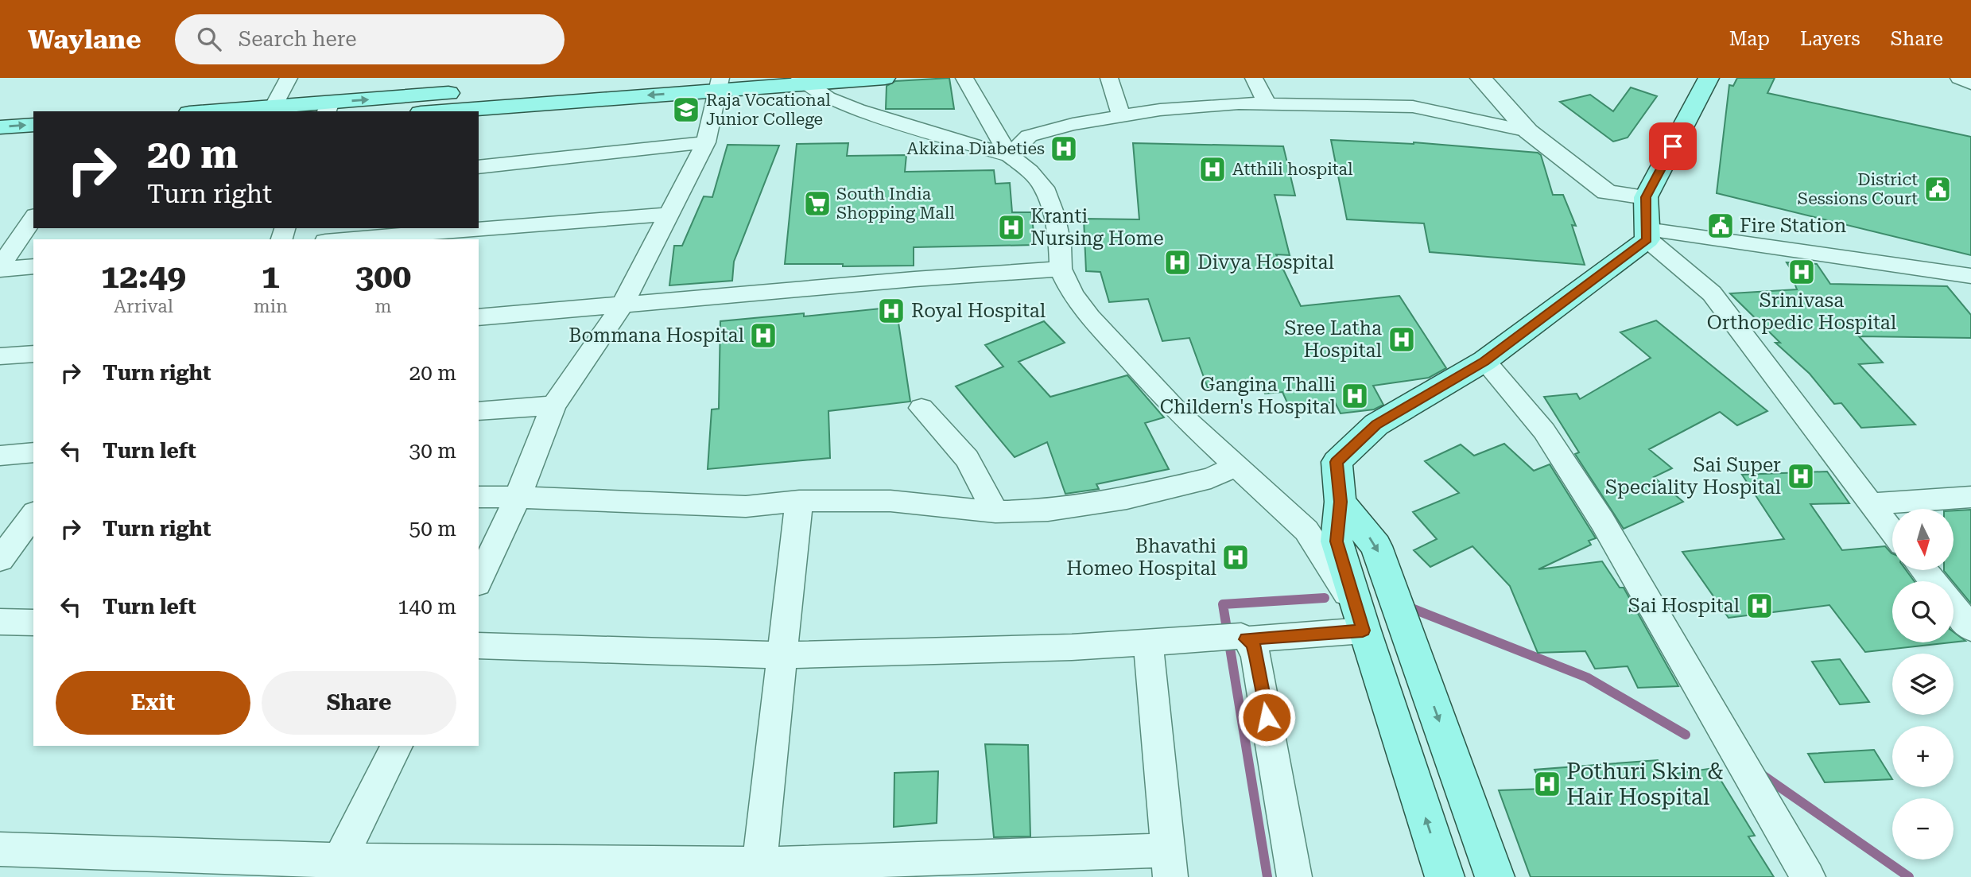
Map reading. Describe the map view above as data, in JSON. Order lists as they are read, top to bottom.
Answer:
{
  "places": {
    "school or university": ["Raja Vocational Junior College"],
    "hospital": [
      "Akkina Diabeties",
      "Atthili hospital",
      "Kranti Nursing Home",
      "Divya Hospital",
      "Srinivasa Orthopedic Hospital",
      "Royal Hospital",
      "Bommana Hospital",
      "Sree Latha Hospital",
      "Gangina Thalli Childern's Hospital",
      "Sai Super Speciality Hospital",
      "Bhavathi Homeo Hospital",
      "Sai Hospital",
      "Pothuri Skin & Hair Hospital"
    ],
    "public building": ["District Sessions Court", "Fire Station"],
    "supermarket": ["South India Shopping Mall"]
  },
  "north": "bottom",
  "page": {
    "header": "Waylane",
    "search": "Search here",
    "nav": ["Map", "Layers", "Share"],
    "turn": ["20 m", "Turn right"],
    "eta": [
      "12:49",
      "Arrival",
      "1",
      "min",
      "300",
      "m"
    ],
    "list": [
      {
        "name": "Turn right",
        "value": "20 m"
      },
      {
        "name": "Turn left",
        "value": "30 m"
      },
      {
        "name": "Turn right",
        "value": "50 m"
      },
      {
        "name": "Turn left",
        "value": "140 m"
      }
    ],
    "map_buttons": ["+", "−"],
    "buttons": ["Exit", "Share"]
  }
}
